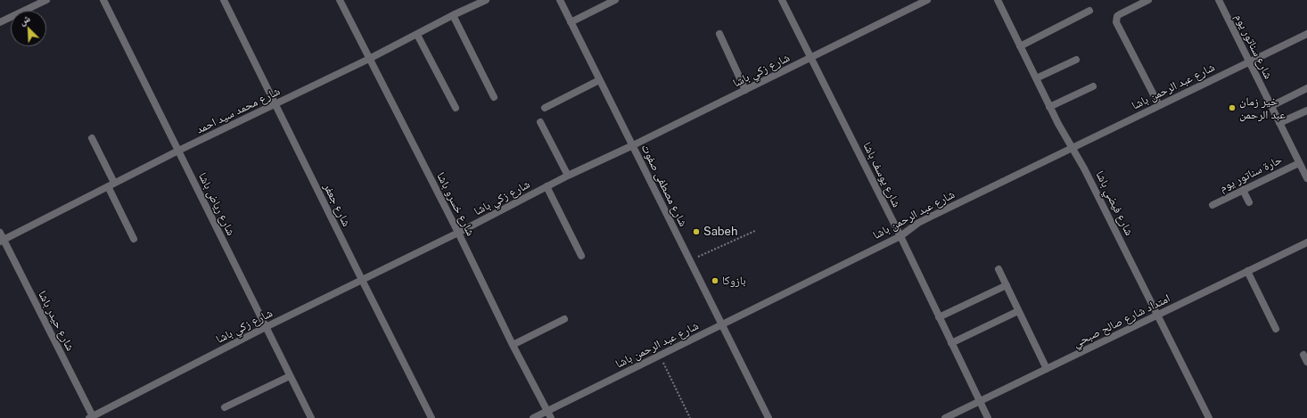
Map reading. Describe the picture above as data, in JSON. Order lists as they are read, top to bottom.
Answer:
{
  "streets": {
    "street": [
      "شارع سناتور يوم",
      "شارع زكي باشا",
      "شارع عبد الرحمن باشا",
      "شارع محمد سيد احمد",
      "حارة سناتور يوم",
      "شارع يوسف باشا",
      "شارع مصطفى صفوت",
      "شارع فيضي باشا",
      "شارع رياض باشا",
      "شارع خسرو باشا",
      "شارع جعفر",
      "شارع حيدر باشا",
      "امتداد شارع صالح صبحي"
    ]
  },
  "crossings": [
    ["شارع سناتور يوم", "شارع عبد الرحمن باشا"],
    ["شارع سناتور يوم", "حارة سناتور يوم"],
    ["شارع زكي باشا", "شارع يوسف باشا"],
    ["شارع زكي باشا", "شارع مصطفى صفوت"],
    ["شارع زكي باشا", "شارع رياض باشا"],
    ["شارع زكي باشا", "شارع خسرو باشا"],
    ["شارع زكي باشا", "شارع جعفر"],
    ["شارع زكي باشا", "شارع حيدر باشا"],
    ["شارع عبد الرحمن باشا", "شارع يوسف باشا"],
    ["شارع عبد الرحمن باشا", "شارع مصطفى صفوت"],
    ["شارع عبد الرحمن باشا", "شارع فيضي باشا"],
    ["شارع عبد الرحمن باشا", "شارع خسرو باشا"],
    ["شارع محمد سيد احمد", "شارع رياض باشا"],
    ["شارع محمد سيد احمد", "شارع خسرو باشا"],
    ["شارع محمد سيد احمد", "شارع جعفر"],
    ["شارع محمد سيد احمد", "شارع حيدر باشا"],
    ["شارع يوسف باشا", "امتداد شارع صالح صبحي"],
    ["شارع فيضي باشا", "امتداد شارع صالح صبحي"]
  ],
  "places": ["خير زمان عبد الرحمن", "Sabeh", "بازوكا"],
  "north": "top left"
}
